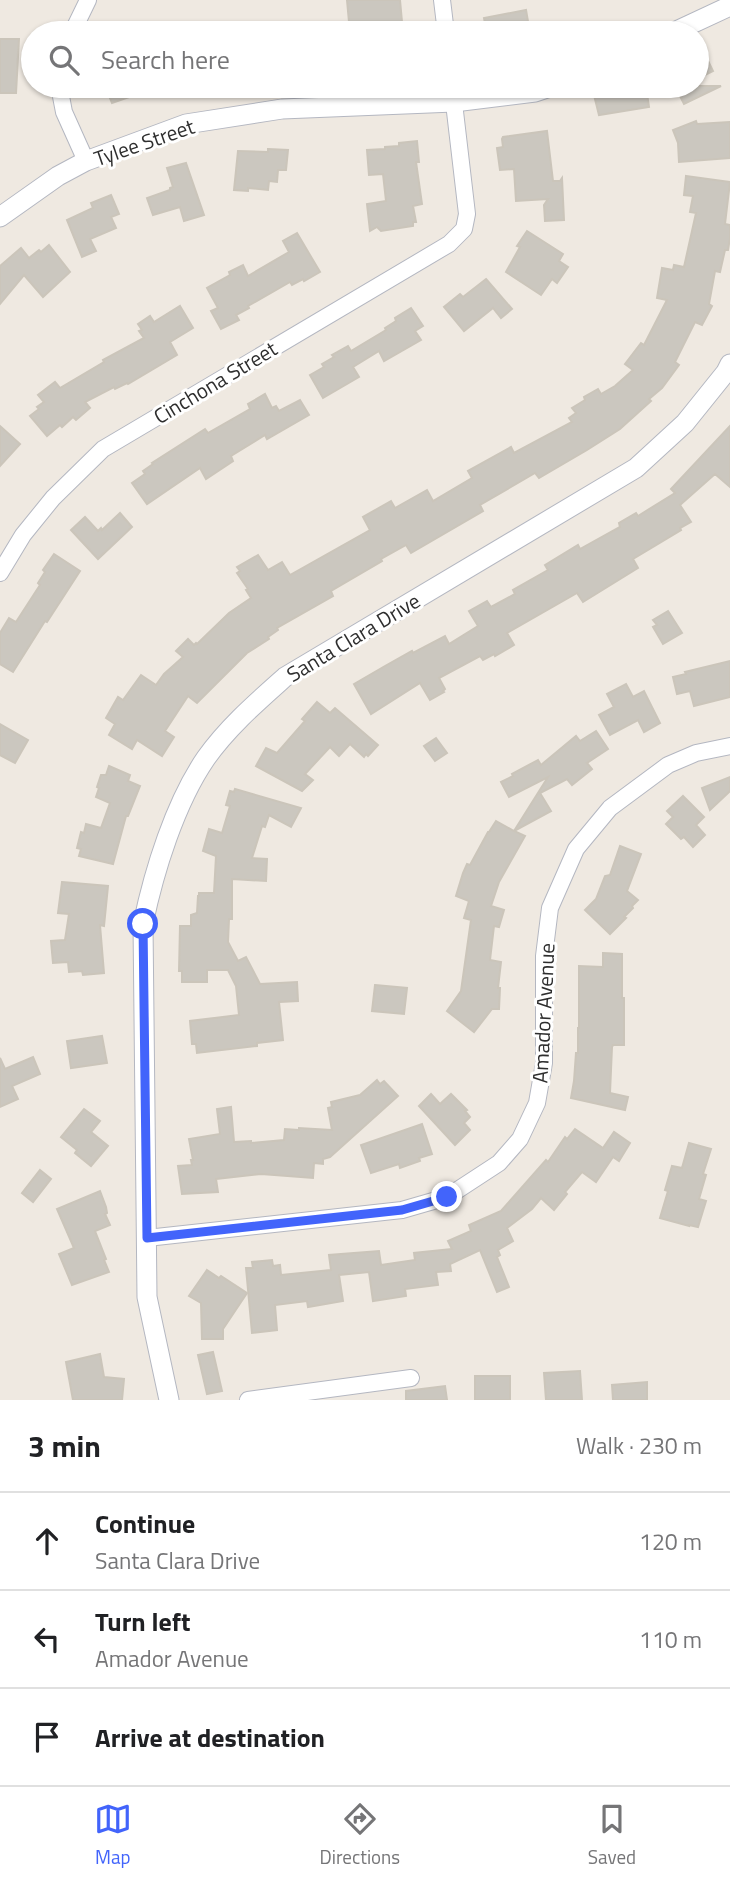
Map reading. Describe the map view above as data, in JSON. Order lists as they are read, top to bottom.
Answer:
{
  "streets": {
    "street": [
      "Tylee Street",
      "Cinchona Street",
      "Santa Clara Drive",
      "Amador Avenue"
    ]
  },
  "crossings": [
    ["Santa Clara Drive", "Amador Avenue"]
  ],
  "page": {
    "search": "Search here",
    "heading": ["3 min", "Walk · 230 m"],
    "list": [
      ["Continue", "Santa Clara Drive", "120 m"],
      ["Turn left", "Amador Avenue", "110 m"],
      "Arrive at destination"
    ],
    "nav": ["Map", "Directions", "Saved"]
  }
}
